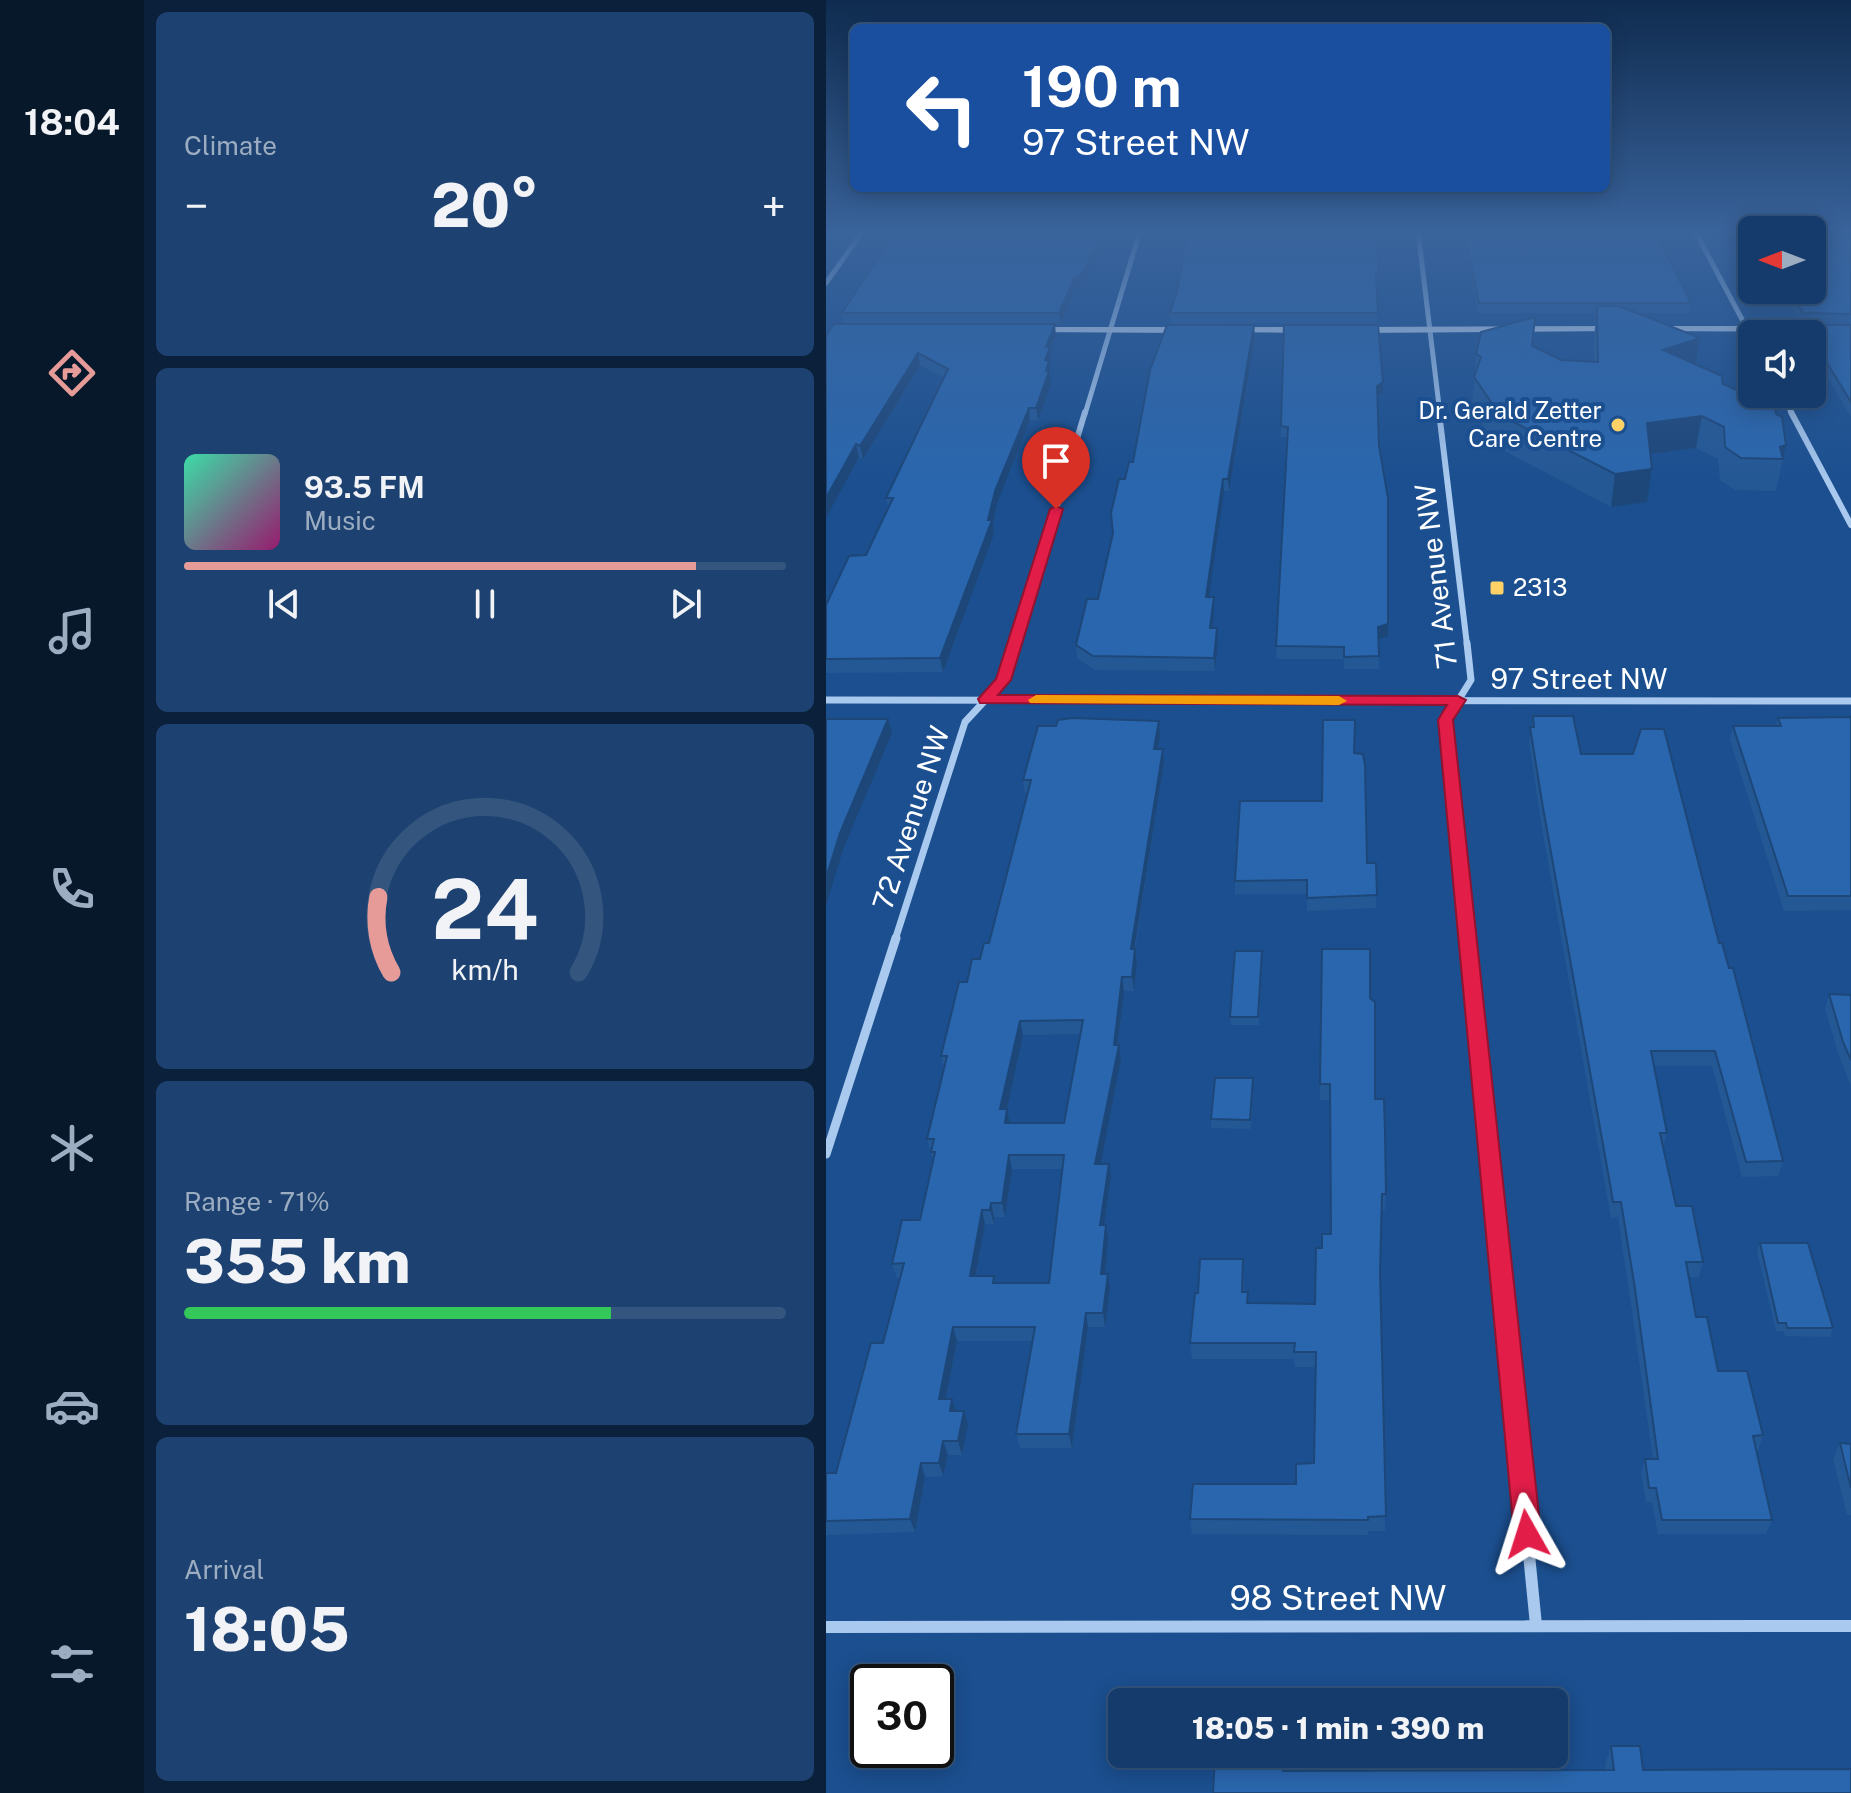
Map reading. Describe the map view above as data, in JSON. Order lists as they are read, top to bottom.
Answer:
{
  "streets": {
    "street": [
      "71 Avenue NW",
      "97 Street NW",
      "72 Avenue NW",
      "98 Street NW"
    ]
  },
  "crossings": [
    ["71 Avenue NW", "97 Street NW"],
    ["71 Avenue NW", "98 Street NW"],
    ["97 Street NW", "72 Avenue NW"]
  ],
  "places": {
    "other": ["Dr. Gerald Zetter Care Centre"],
    "transit": ["2313"]
  },
  "north": "left",
  "page": {
    "tabs": "18:04",
    "tile": [
      "Climate",
      ["Range · 71%", "355 km"],
      ["Arrival", "18:05"]
    ],
    "turn": ["190 m", "97 Street NW"],
    "heat": ["−", "20°", "+"],
    "song": ["93.5 FM", "Music"],
    "limit": "30",
    "trip": "18:05 · 1 min · 390 m",
    "gauge": ["24", "km/h"]
  }
}
